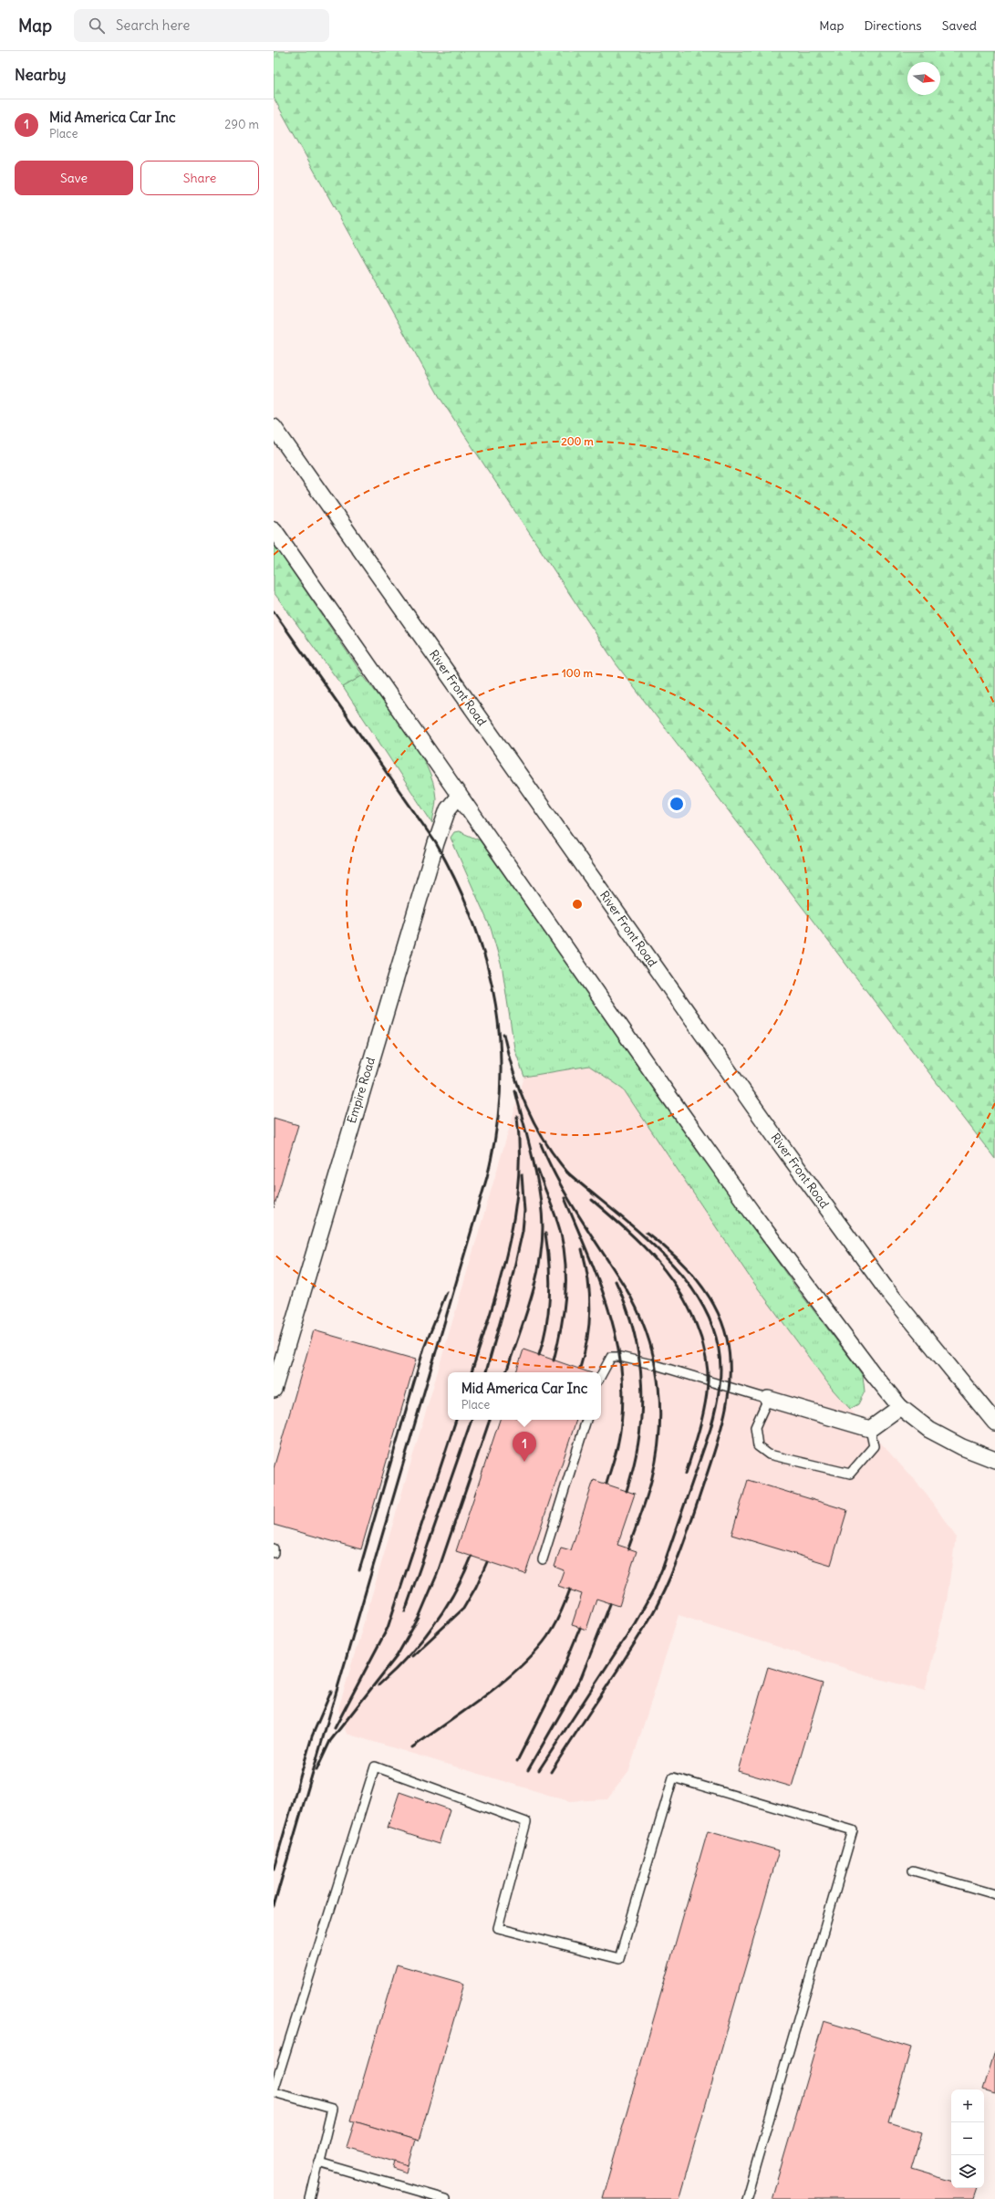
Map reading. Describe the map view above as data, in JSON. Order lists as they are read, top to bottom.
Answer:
{
  "streets": {
    "street": ["River Front Road", "Empire Road"]
  },
  "north": "right",
  "page": {
    "header": "Map",
    "search": "Search here",
    "nav": ["Map", "Directions", "Saved"],
    "heading": "Nearby",
    "list": [
      {
        "mark": "1",
        "name": "Mid America Car Inc",
        "note": "Place",
        "value": "290 m"
      }
    ],
    "buttons": ["Save", "Share"],
    "popup": ["Mid America Car Inc", "Place"],
    "pins": "1",
    "map_buttons": ["+", "−"]
  },
  "rings": ["200 m", "100 m"]
}
